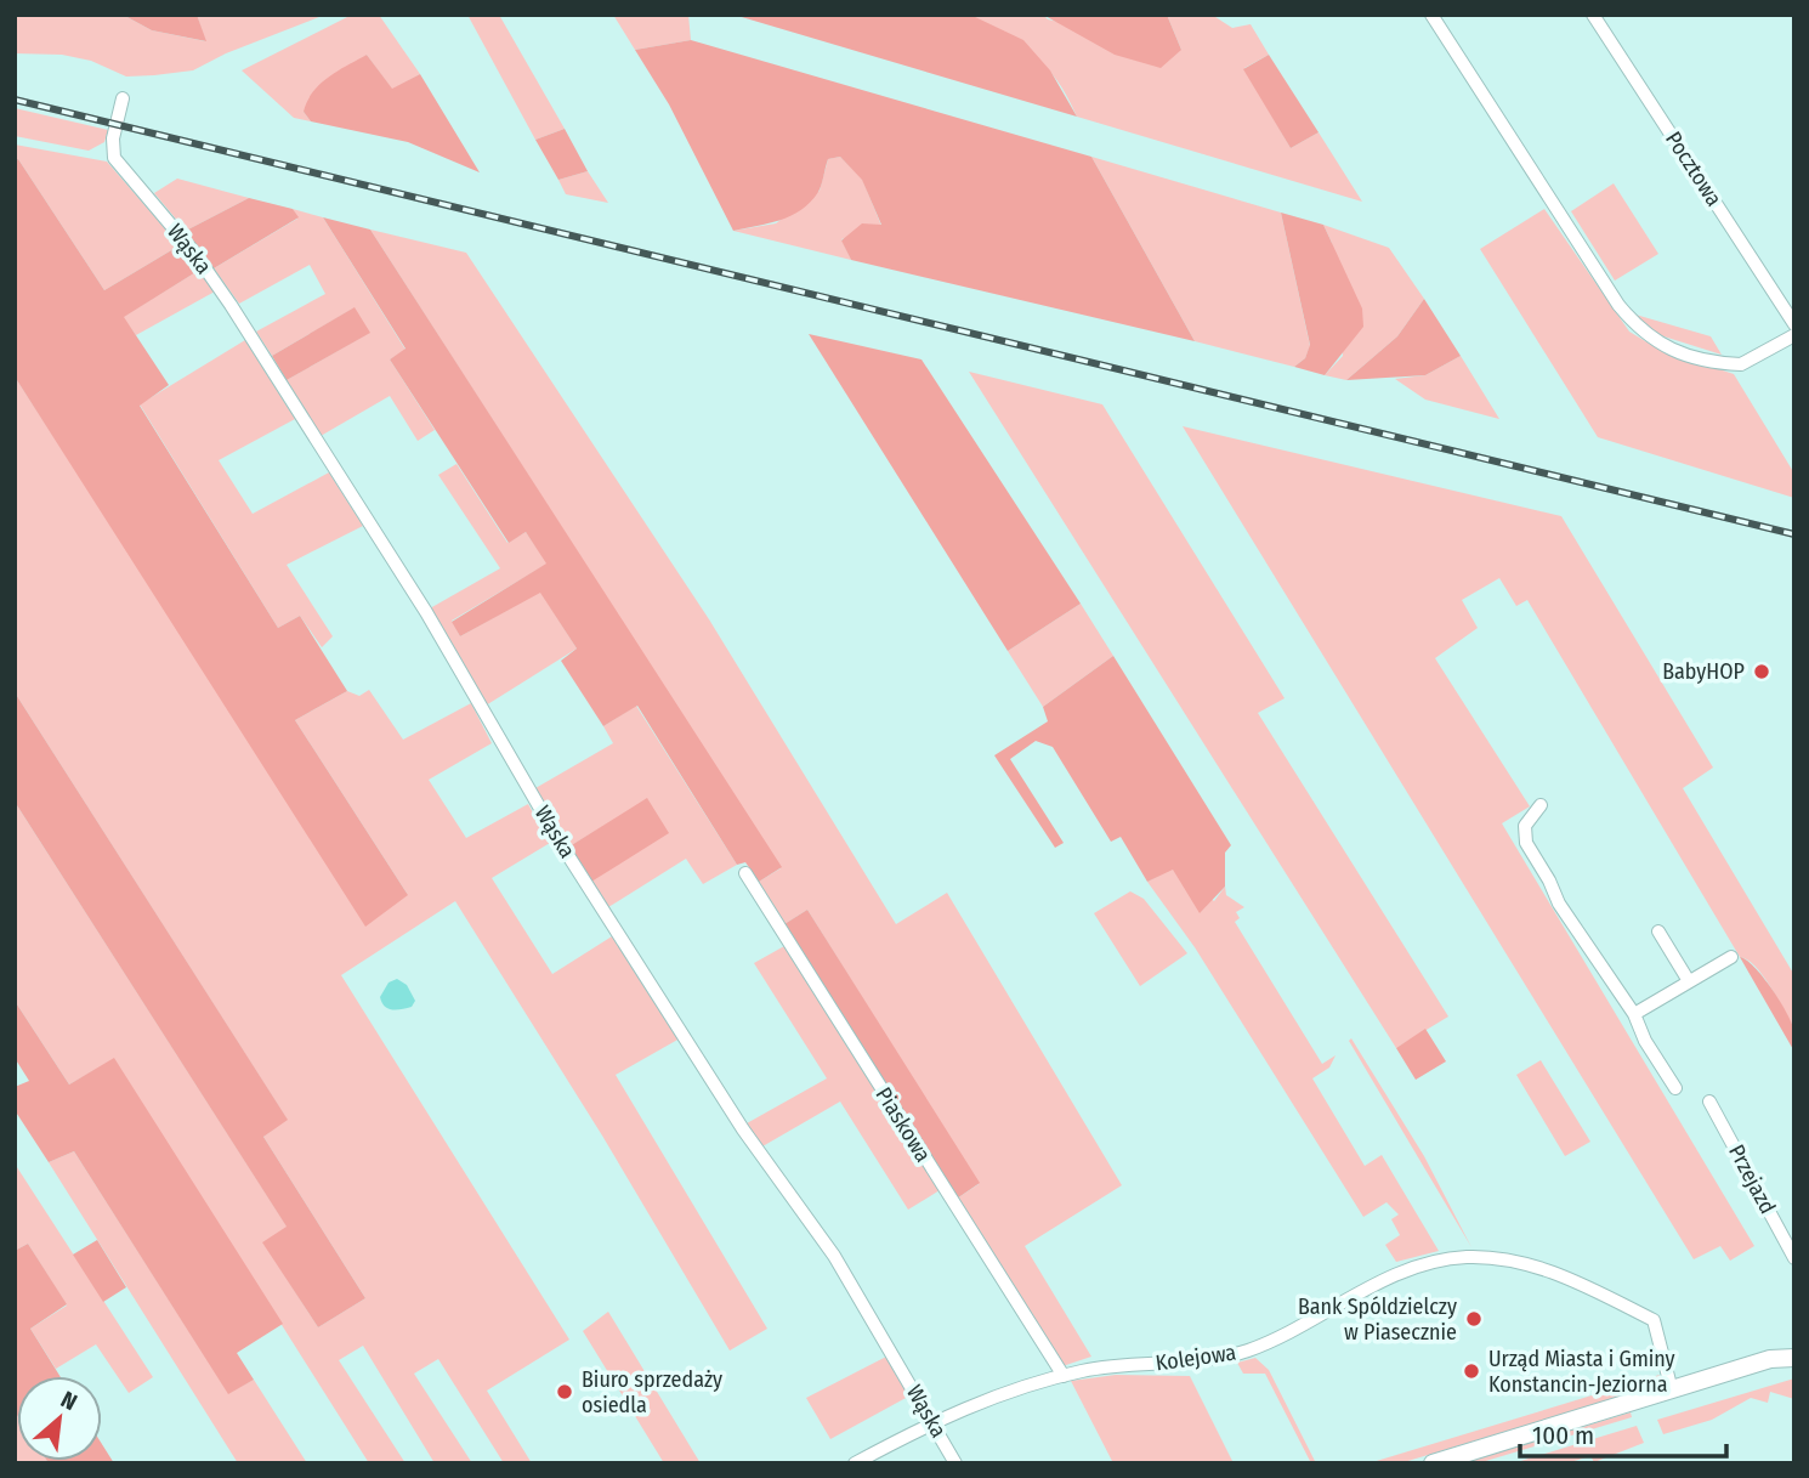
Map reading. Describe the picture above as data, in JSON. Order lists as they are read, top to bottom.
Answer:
{
  "streets": {
    "street": [
      "Pocztowa",
      "Wąska",
      "Piaskowa",
      "Przejazd",
      "Kolejowa"
    ]
  },
  "crossings": [
    ["Wąska", "Kolejowa"],
    ["Piaskowa", "Kolejowa"]
  ],
  "places": [
    "BabyHOP",
    "Bank Spóldzielczy w Piasecznie",
    "Urząd Miasta i Gminy Konstancin-Jeziorna",
    "Biuro sprzedaży osiedla"
  ],
  "scale_bar": "100 m",
  "north": "top right"
}
